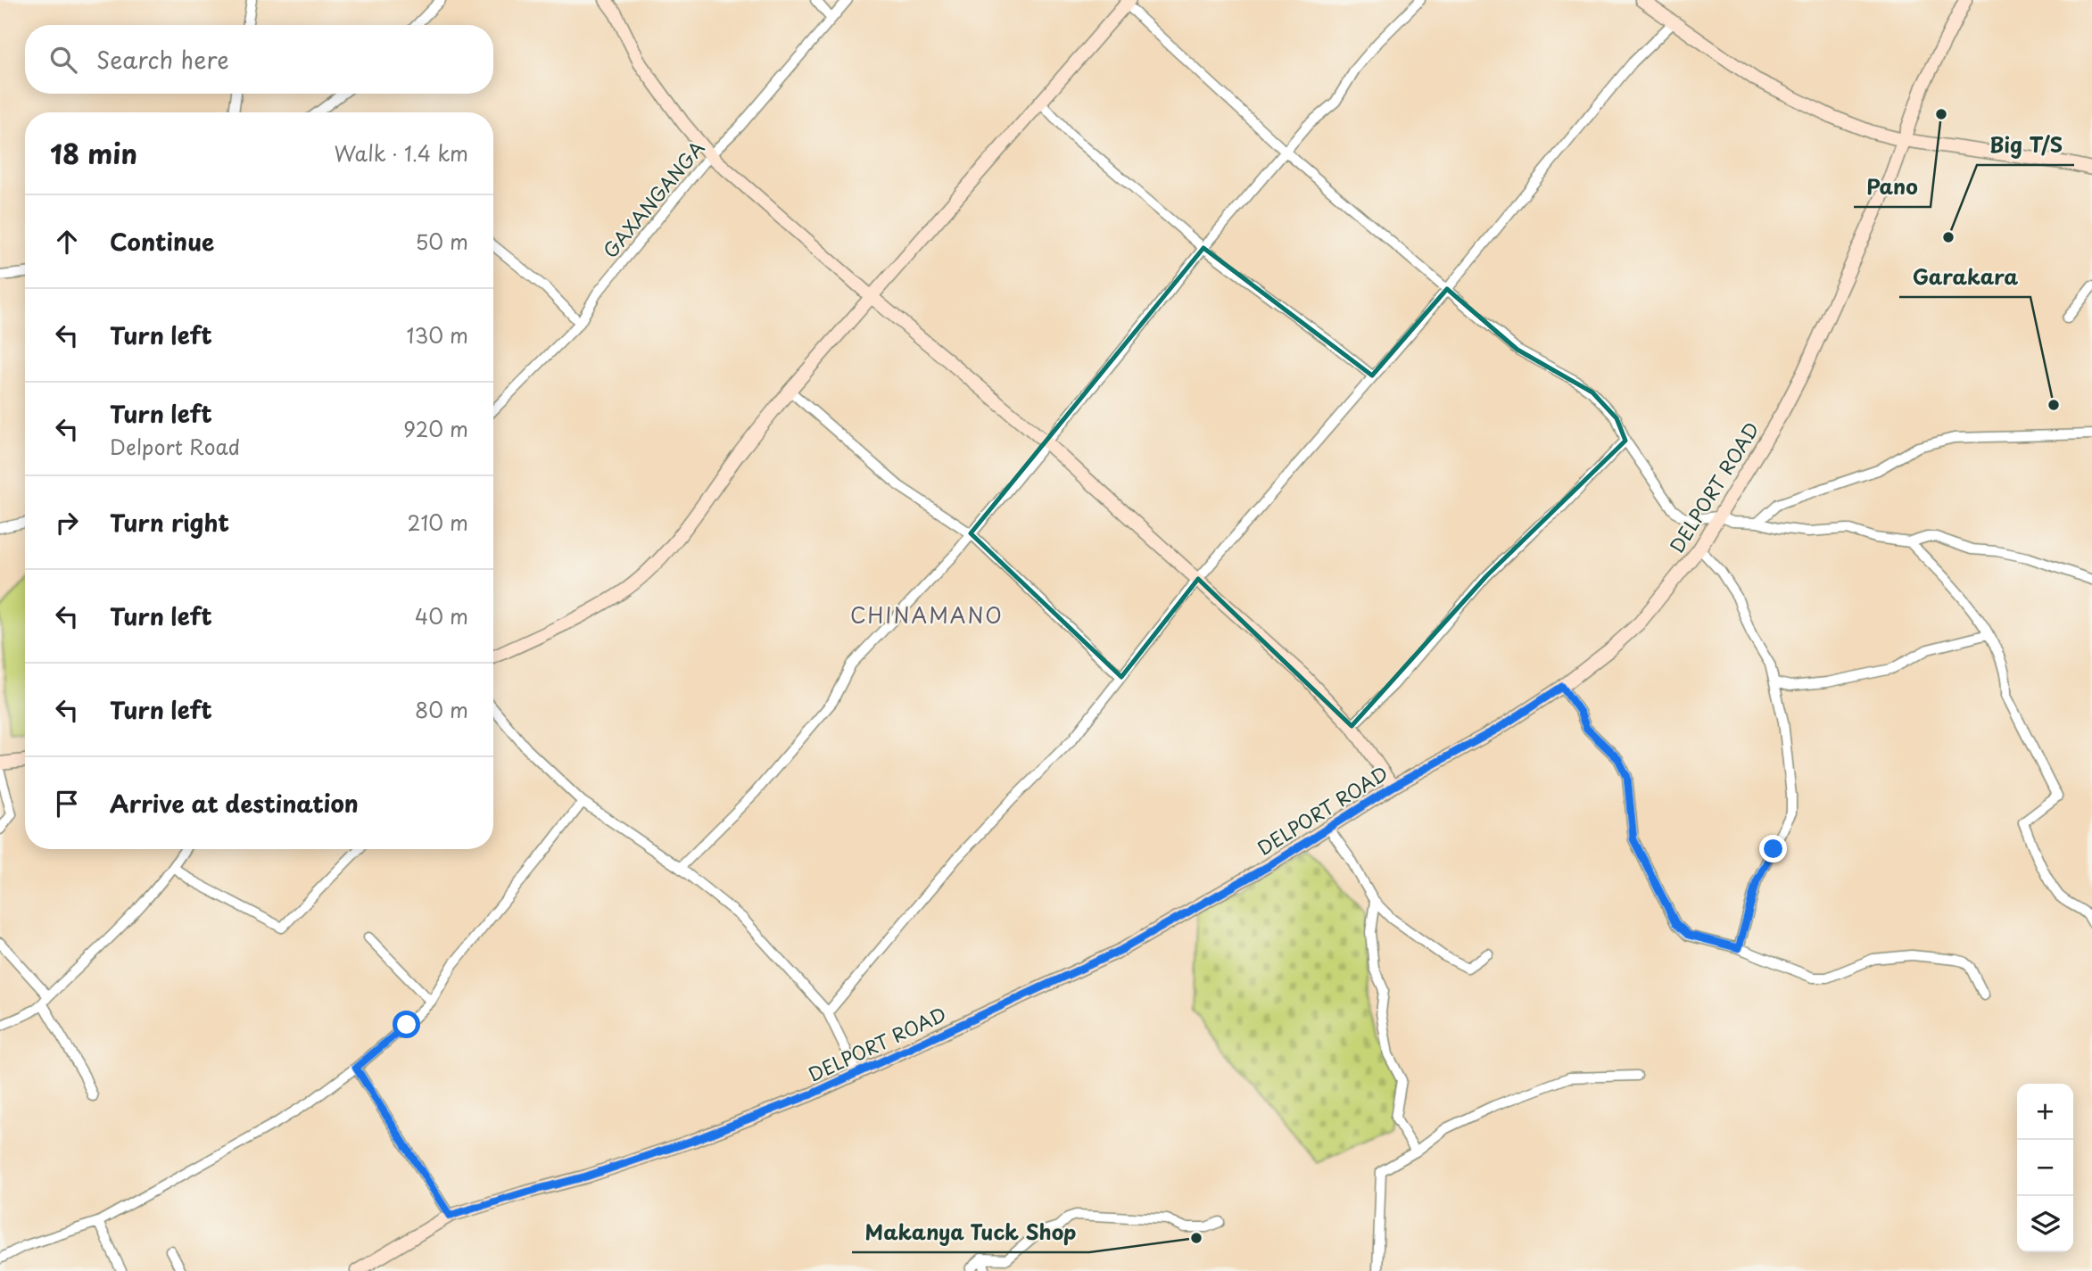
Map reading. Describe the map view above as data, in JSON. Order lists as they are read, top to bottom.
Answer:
{
  "streets": {
    "street": ["GAXANGANGA", "DELPORT ROAD"]
  },
  "districts": ["CHINAMANO"],
  "places": [
    "Pano",
    "Big T/S",
    "Garakara",
    "Makanya Tuck Shop"
  ],
  "page": {
    "search": "Search here",
    "heading": ["18 min", "Walk · 1.4 km"],
    "list": [
      ["Continue", "50 m"],
      ["Turn left", "130 m"],
      ["Turn left", "Delport Road", "920 m"],
      ["Turn right", "210 m"],
      ["Turn left", "40 m"],
      ["Turn left", "80 m"],
      "Arrive at destination"
    ],
    "map_buttons": ["+", "−"]
  }
}
